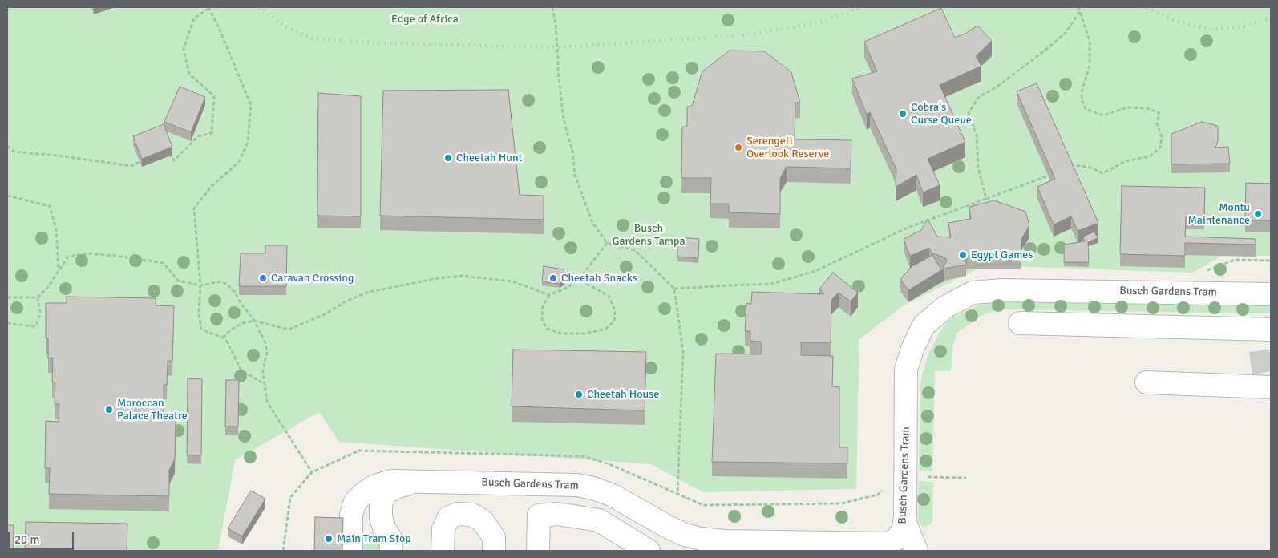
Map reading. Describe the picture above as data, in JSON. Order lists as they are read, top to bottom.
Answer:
{
  "streets": {
    "lane": ["Busch Gardens Tram"]
  },
  "parks": ["Edge of Africa", "Busch Gardens Tampa"],
  "places": [
    "Cobra's Curse Queue",
    "Serengeti Overlook Reserve",
    "Cheetah Hunt",
    "Montu Maintenance",
    "Egypt Games",
    "Caravan Crossing",
    "Cheetah Snacks",
    "Cheetah House",
    "Moroccan Palace Theatre",
    "Main Tram Stop"
  ],
  "scale_bar": "20 m"
}
